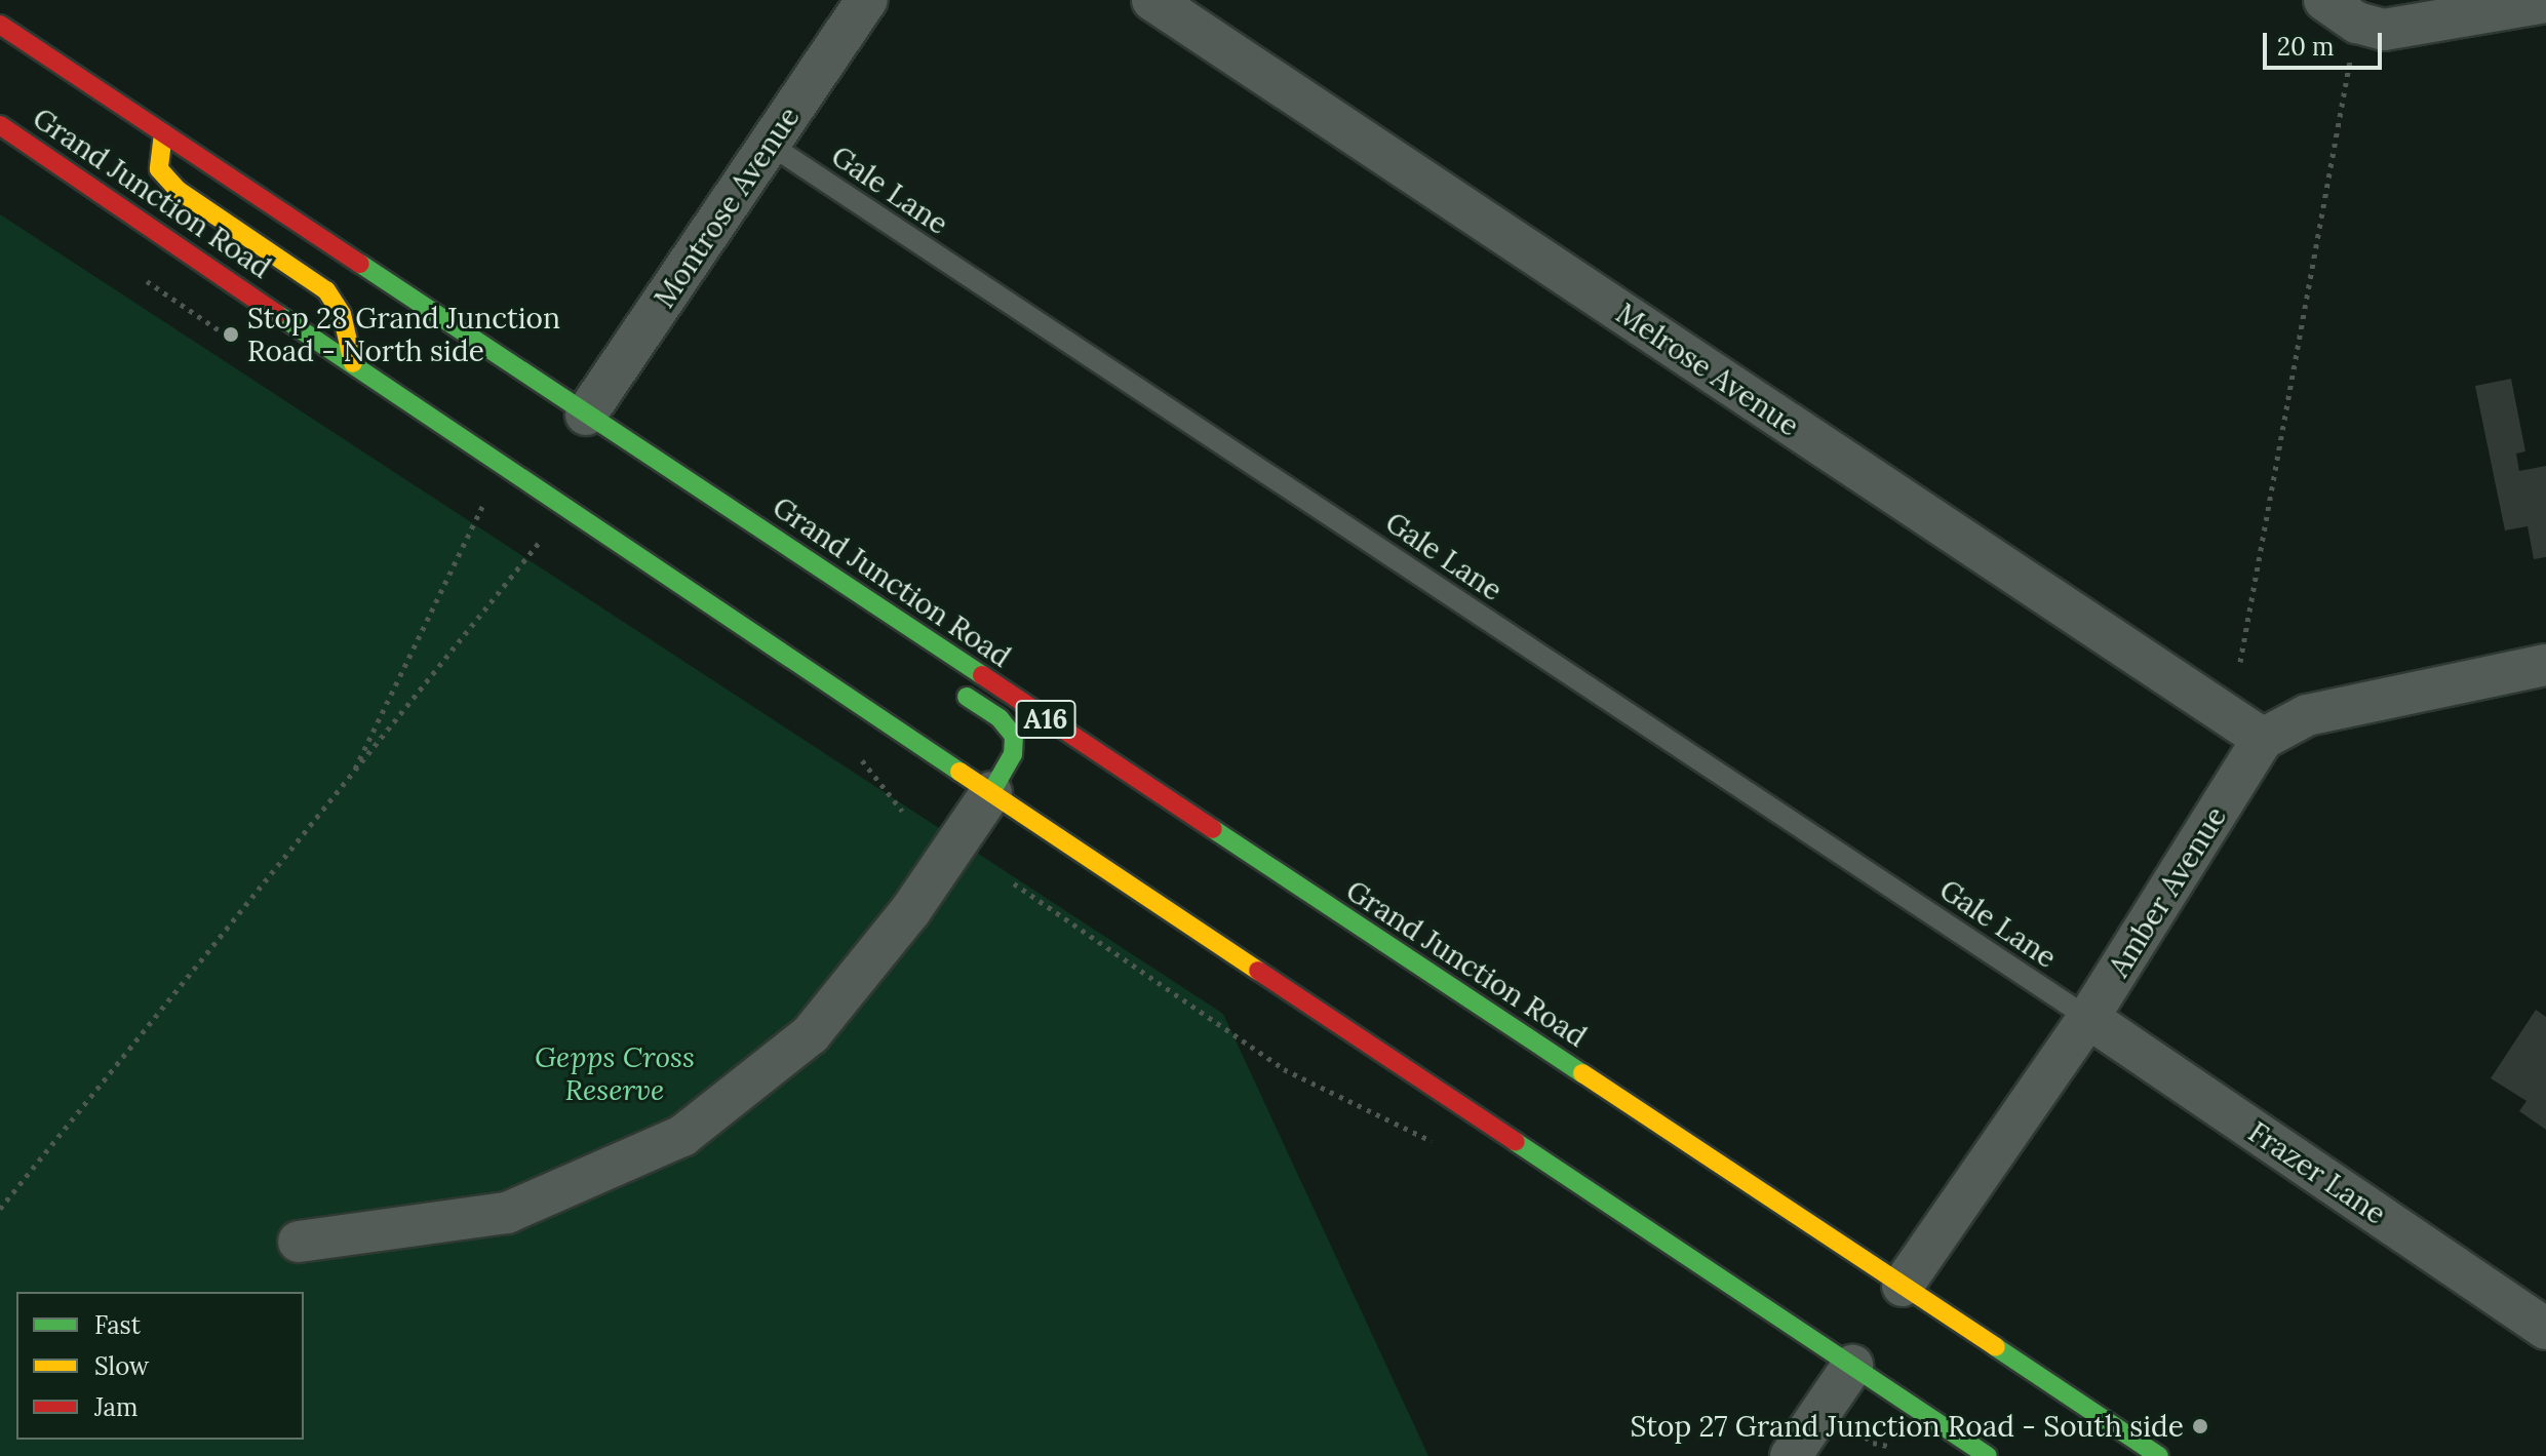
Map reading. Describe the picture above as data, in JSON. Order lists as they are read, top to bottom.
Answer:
{
  "streets": {
    "highway": ["Grand Junction Road", "A16"],
    "street": [
      "Montrose Avenue",
      "Melrose Avenue",
      "Amber Avenue",
      "Frazer Lane"
    ],
    "lane": ["Gale Lane"]
  },
  "crossings": [
    ["Gale Lane", "Montrose Avenue"],
    ["Gale Lane", "Amber Avenue"],
    ["Gale Lane", "Frazer Lane"],
    ["Grand Junction Road", "Montrose Avenue"],
    ["Grand Junction Road", "Amber Avenue"],
    ["Melrose Avenue", "Amber Avenue"],
    ["Amber Avenue", "Frazer Lane"]
  ],
  "parks": ["Gepps Cross Reserve"],
  "places": ["Stop 28 Grand Junction Road - North side", "Stop 27 Grand Junction Road - South side"],
  "legend": ["Fast", "Slow", "Jam"],
  "scale_bar": "20 m"
}
